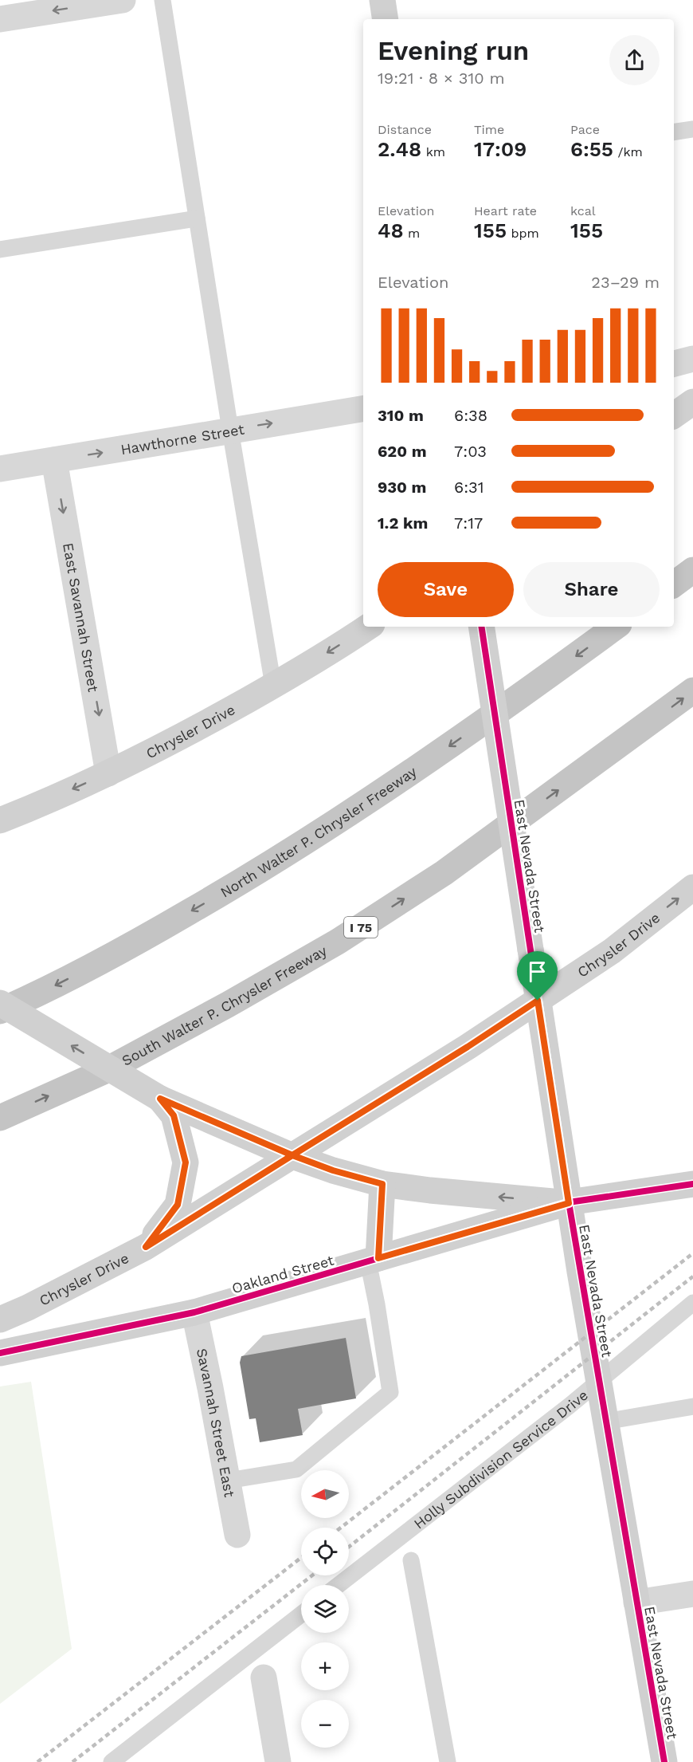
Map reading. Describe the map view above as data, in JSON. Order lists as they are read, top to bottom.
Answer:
{
  "streets": {
    "highway": ["North Walter P. Chrysler Freeway", "I 75", "South Walter P. Chrysler Freeway"],
    "street": [
      "Hawthorne Street",
      "East Savannah Street",
      "Chrysler Drive",
      "East Nevada Street",
      "Oakland Street",
      "Savannah Street East"
    ],
    "lane": ["Holly Subdivision Service Drive"]
  },
  "crossings": [
    ["Hawthorne Street", "East Savannah Street"],
    ["East Savannah Street", "Chrysler Drive"],
    ["Chrysler Drive", "East Nevada Street"],
    ["East Nevada Street", "Oakland Street"],
    ["East Nevada Street", "Holly Subdivision Service Drive"],
    ["Oakland Street", "Savannah Street East"]
  ],
  "one_way": [
    "Hawthorne Street",
    "East Savannah Street",
    "North Walter P. Chrysler Freeway",
    "South Walter P. Chrysler Freeway"
  ],
  "north": "left",
  "page": {
    "heading": ["Evening run", "19:21 · 8 × 310 m"],
    "stats": [
      ["Distance", "2.48 km"],
      ["Time", "17:09"],
      ["Pace", "6:55 /km"],
      ["Elevation", "48 m"],
      ["Heart rate", "155 bpm"],
      ["kcal", "155"]
    ],
    "chart": ["Elevation", "23–29 m"],
    "list": [
      {
        "name": "310 m",
        "note": "6:38"
      },
      {
        "name": "620 m",
        "note": "7:03"
      },
      {
        "name": "930 m",
        "note": "6:31"
      },
      {
        "name": "1.2 km",
        "note": "7:17"
      }
    ],
    "buttons": ["Save", "Share"],
    "map_buttons": ["+", "−"]
  }
}
